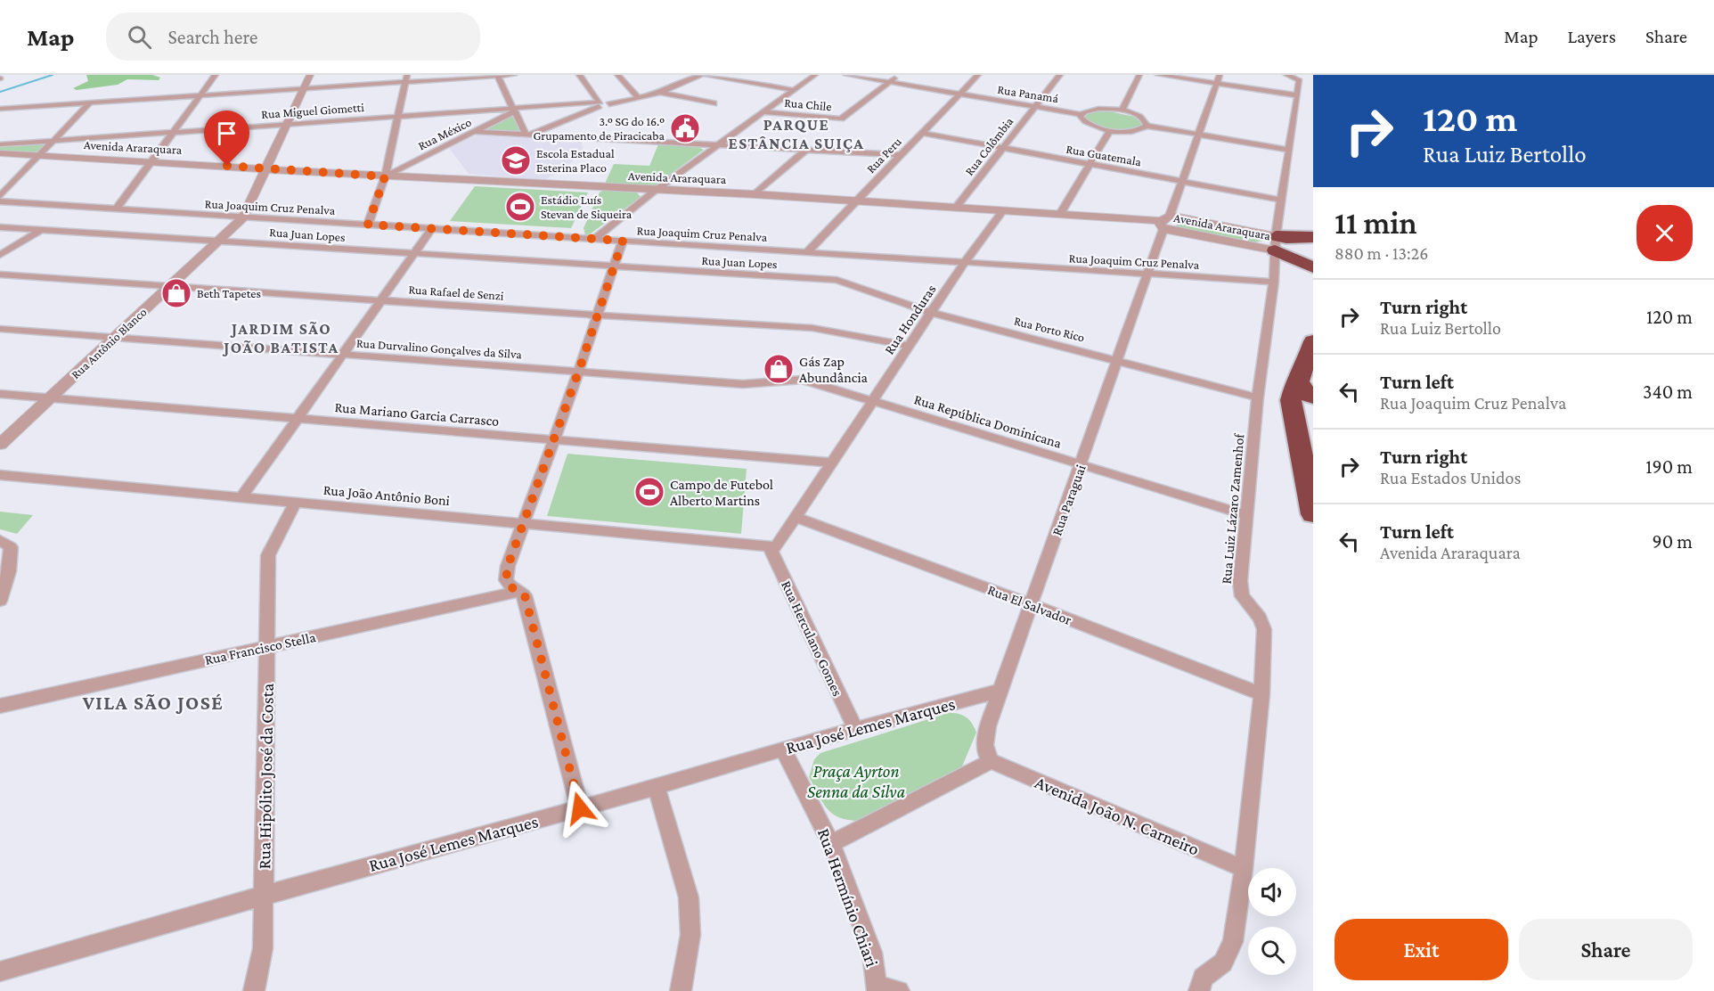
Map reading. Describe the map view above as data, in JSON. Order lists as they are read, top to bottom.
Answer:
{
  "streets": {
    "street": [
      "Rua Panamá",
      "Rua Chile",
      "Rua Miguel Giometti",
      "Rua México",
      "Rua Colômbia",
      "Avenida Araraquara",
      "Rua Peru",
      "Rua Guatemala",
      "Rua Joaquim Cruz Penalva",
      "Rua Juan Lopes",
      "Rua Rafael de Senzi",
      "Rua Honduras",
      "Rua Porto Rico",
      "Rua Antônio Blanco",
      "Rua Durvalino Gonçalves da Silva",
      "Rua Mariano Garcia Carrasco",
      "Rua República Dominicana",
      "Rua João Antônio Boni",
      "Rua Paraguai",
      "Rua Luiz Lázaro Zamenhof",
      "Rua El Salvador",
      "Rua Herculano Gomes",
      "Rua Francisco Stella",
      "Rua José Lemes Marques",
      "Rua Hipólito José da Costa",
      "Avenida João N. Carneiro",
      "Rua Hermínio Chiari"
    ]
  },
  "crossings": [
    ["Rua Panamá", "Rua Chile"],
    ["Rua Panamá", "Rua Colômbia"],
    ["Rua Panamá", "Rua Peru"],
    ["Rua Miguel Giometti", "Rua México"],
    ["Rua Miguel Giometti", "Rua Antônio Blanco"],
    ["Rua México", "Avenida Araraquara"],
    ["Rua Colômbia", "Avenida Araraquara"],
    ["Rua Colômbia", "Rua Guatemala"],
    ["Avenida Araraquara", "Rua Peru"],
    ["Avenida Araraquara", "Rua Honduras"],
    ["Avenida Araraquara", "Rua Antônio Blanco"],
    ["Avenida Araraquara", "Rua Paraguai"],
    ["Avenida Araraquara", "Rua Luiz Lázaro Zamenhof"],
    ["Rua Peru", "Rua Guatemala"],
    ["Rua Peru", "Rua Joaquim Cruz Penalva"],
    ["Rua Guatemala", "Rua Paraguai"],
    ["Rua Guatemala", "Rua Luiz Lázaro Zamenhof"],
    ["Rua Joaquim Cruz Penalva", "Rua Honduras"],
    ["Rua Joaquim Cruz Penalva", "Rua Antônio Blanco"],
    ["Rua Joaquim Cruz Penalva", "Rua Paraguai"],
    ["Rua Joaquim Cruz Penalva", "Rua Luiz Lázaro Zamenhof"],
    ["Rua Juan Lopes", "Rua Porto Rico"],
    ["Rua Juan Lopes", "Rua Antônio Blanco"],
    ["Rua Rafael de Senzi", "Rua Honduras"],
    ["Rua Rafael de Senzi", "Rua Antônio Blanco"],
    ["Rua Honduras", "Rua Porto Rico"],
    ["Rua Honduras", "Rua Durvalino Gonçalves da Silva"],
    ["Rua Honduras", "Rua Mariano Garcia Carrasco"],
    ["Rua Honduras", "Rua República Dominicana"],
    ["Rua Honduras", "Rua João Antônio Boni"],
    ["Rua Honduras", "Rua El Salvador"],
    ["Rua Honduras", "Rua Herculano Gomes"],
    ["Rua Porto Rico", "Rua Paraguai"],
    ["Rua Porto Rico", "Rua Luiz Lázaro Zamenhof"],
    ["Rua Antônio Blanco", "Rua Durvalino Gonçalves da Silva"],
    ["Rua Antônio Blanco", "Rua Mariano Garcia Carrasco"],
    ["Rua Durvalino Gonçalves da Silva", "Rua República Dominicana"],
    ["Rua República Dominicana", "Rua Paraguai"],
    ["Rua República Dominicana", "Rua Luiz Lázaro Zamenhof"],
    ["Rua João Antônio Boni", "Rua Herculano Gomes"],
    ["Rua João Antônio Boni", "Rua Hipólito José da Costa"],
    ["Rua Paraguai", "Rua El Salvador"],
    ["Rua Paraguai", "Rua José Lemes Marques"],
    ["Rua Paraguai", "Avenida João N. Carneiro"],
    ["Rua Luiz Lázaro Zamenhof", "Rua El Salvador"],
    ["Rua Luiz Lázaro Zamenhof", "Avenida João N. Carneiro"],
    ["Rua Herculano Gomes", "Rua José Lemes Marques"],
    ["Rua Francisco Stella", "Rua Hipólito José da Costa"],
    ["Rua José Lemes Marques", "Rua Hipólito José da Costa"],
    ["Rua José Lemes Marques", "Rua Hermínio Chiari"]
  ],
  "districts": ["PARQUE ESTÂNCIA SUIÇA", "JARDIM SÃO JOÃO BATISTA", "VILA SÃO JOSÉ"],
  "parks": ["Praça Ayrton Senna da Silva"],
  "places": {
    "public building": ["3.º SG do 16.º Grupamento de Piracicaba"],
    "school or university": ["Escola Estadual Esterina Placo"],
    "sports": ["Estádio Luís Stevan de Siqueira", "Campo de Futebol Alberto Martins"],
    "shop": ["Beth Tapetes", "Gás Zap Abundância"]
  },
  "page": {
    "header": "Map",
    "search": "Search here",
    "nav": ["Map", "Layers", "Share"],
    "turn": ["120 m", "Rua Luiz Bertollo"],
    "heading": ["11 min", "880 m · 13:26"],
    "list": [
      {
        "name": "Turn right",
        "note": "Rua Luiz Bertollo",
        "value": "120 m"
      },
      {
        "name": "Turn left",
        "note": "Rua Joaquim Cruz Penalva",
        "value": "340 m"
      },
      {
        "name": "Turn right",
        "note": "Rua Estados Unidos",
        "value": "190 m"
      },
      {
        "name": "Turn left",
        "note": "Avenida Araraquara",
        "value": "90 m"
      }
    ],
    "buttons": ["Exit", "Share"]
  }
}
